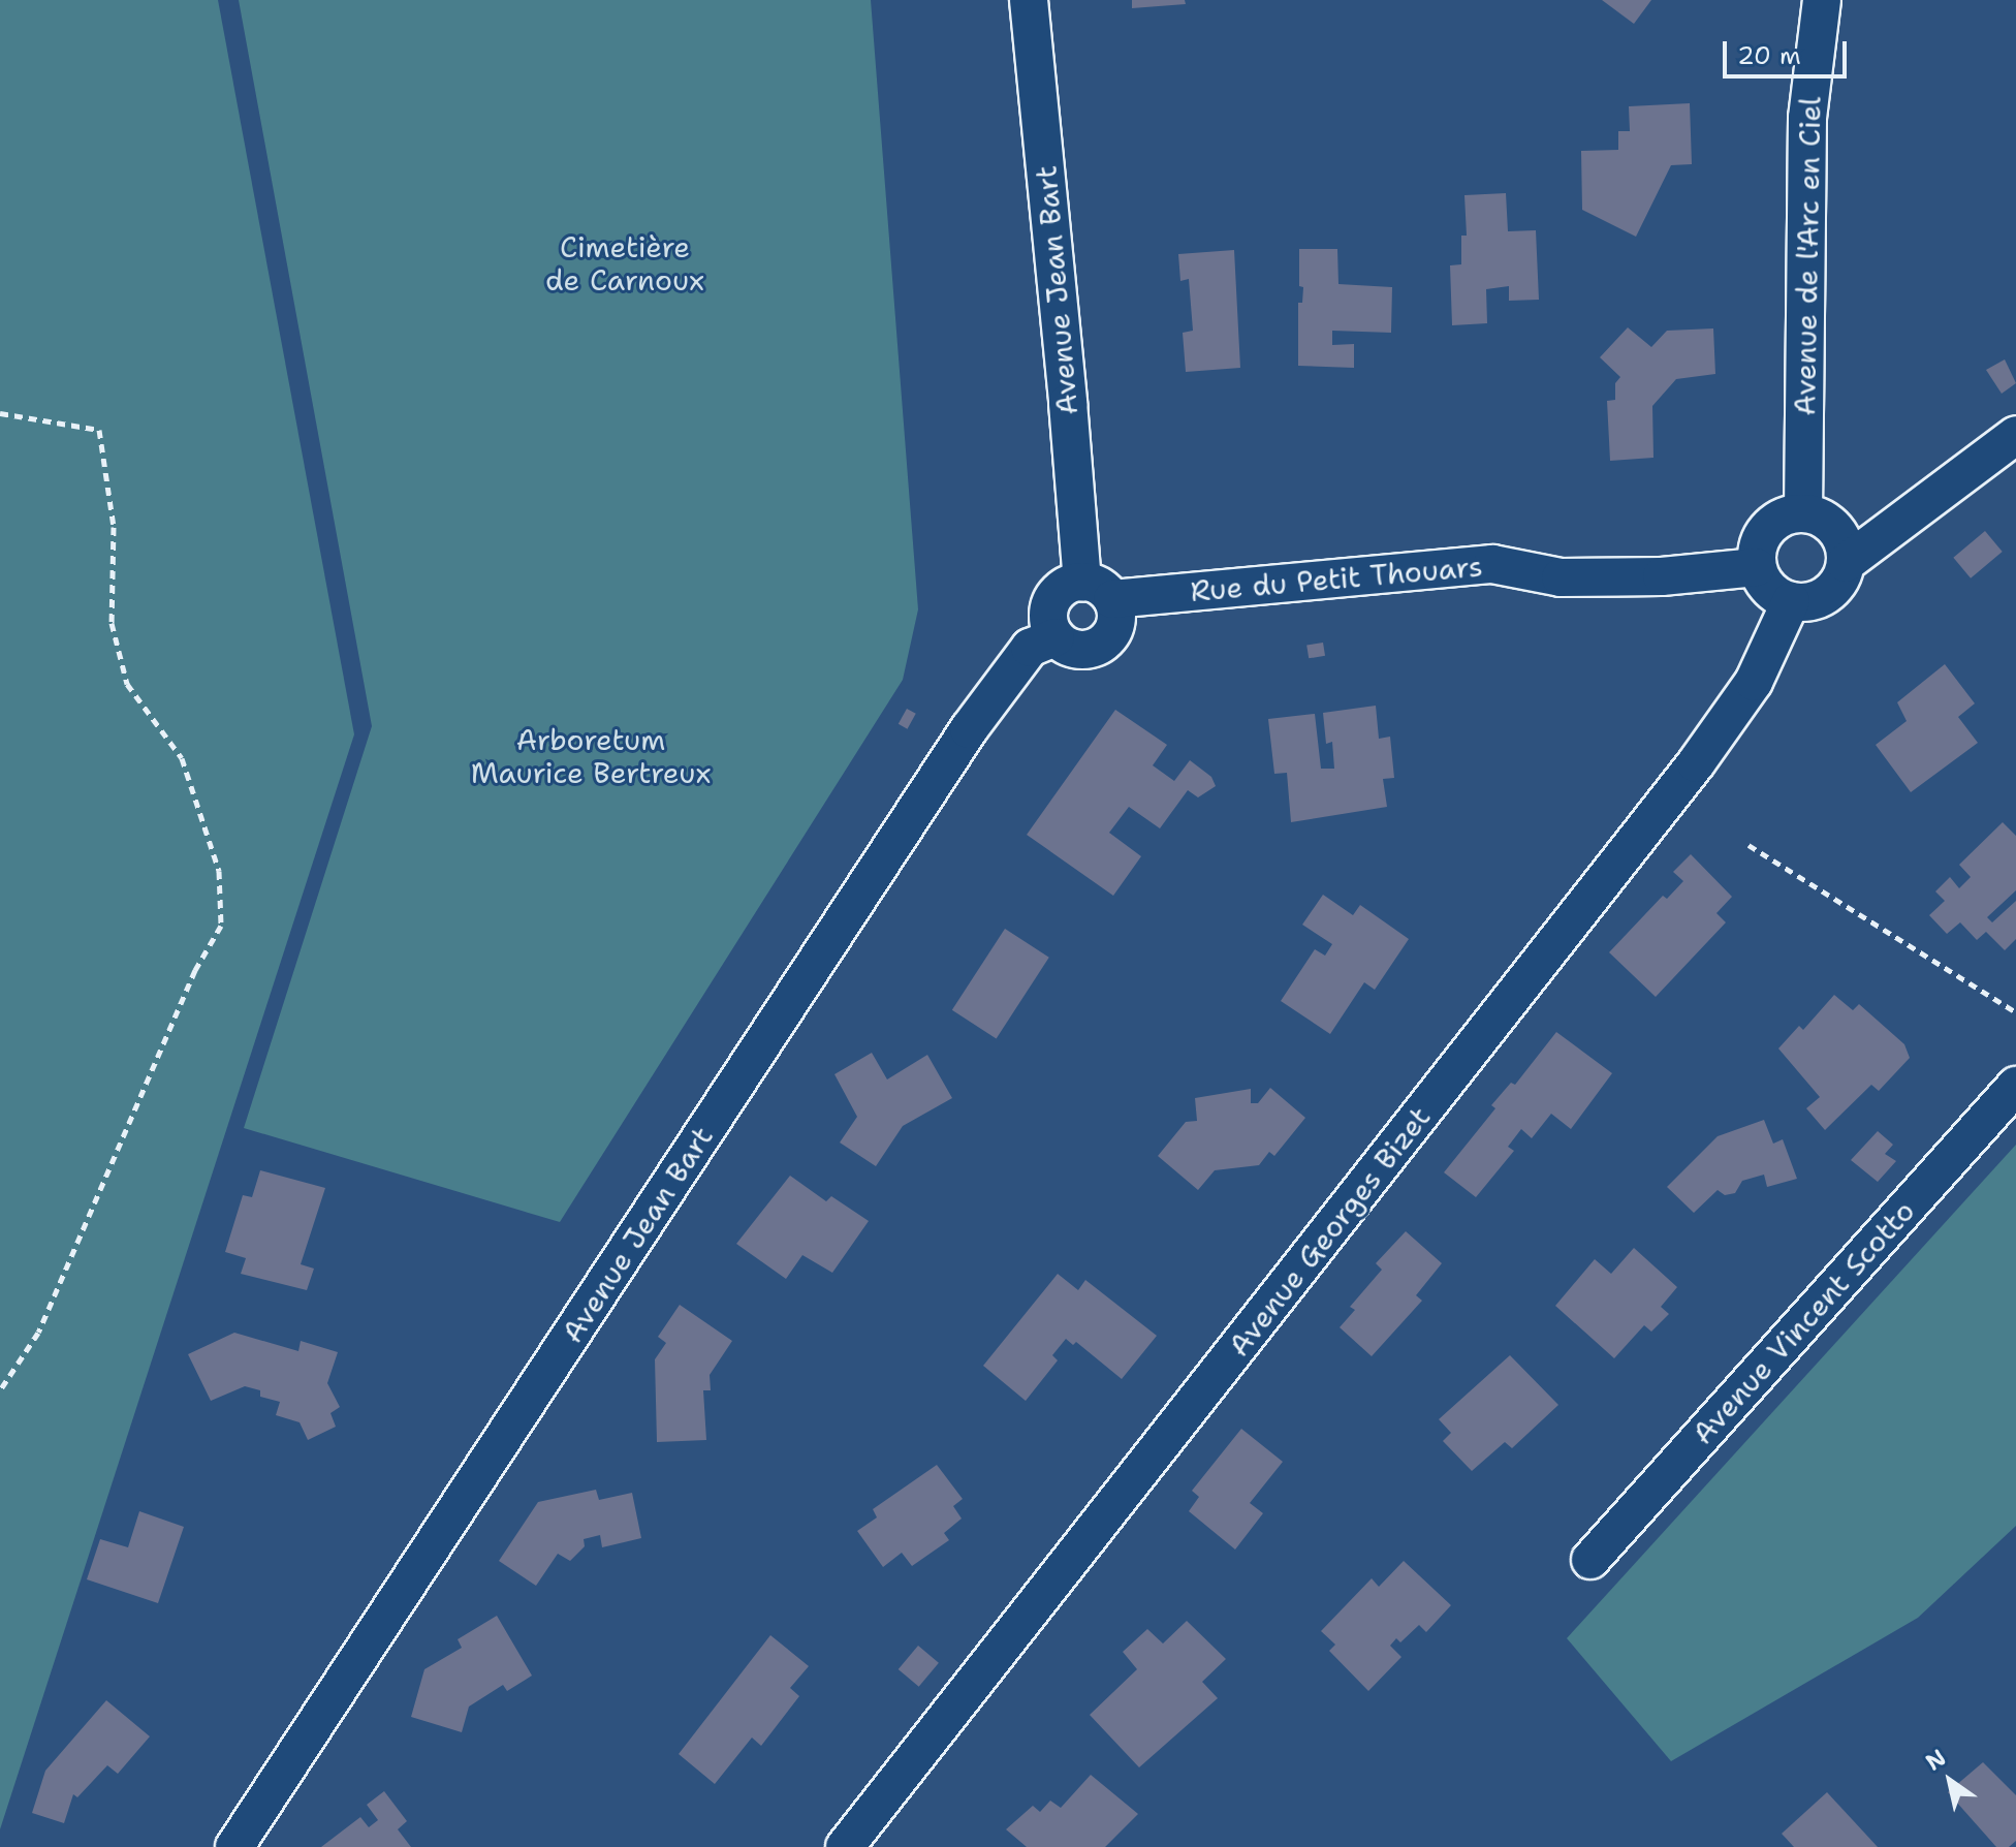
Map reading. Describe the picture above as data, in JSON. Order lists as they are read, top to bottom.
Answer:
{
  "streets": {
    "street": [
      "Avenue de l'Arc en Ciel",
      "Avenue Jean Bart",
      "Rue du Petit Thouars",
      "Avenue Georges Bizet",
      "Avenue Vincent Scotto"
    ]
  },
  "crossings": [
    ["Avenue de l'Arc en Ciel", "Rue du Petit Thouars"],
    ["Avenue de l'Arc en Ciel", "Avenue Georges Bizet"],
    ["Avenue Jean Bart", "Rue du Petit Thouars"],
    ["Rue du Petit Thouars", "Avenue Georges Bizet"]
  ],
  "parks": ["Cimetière de Carnoux", "Arboretum Maurice Bertreux"],
  "scale_bar": "20 m",
  "north": "top left"
}
